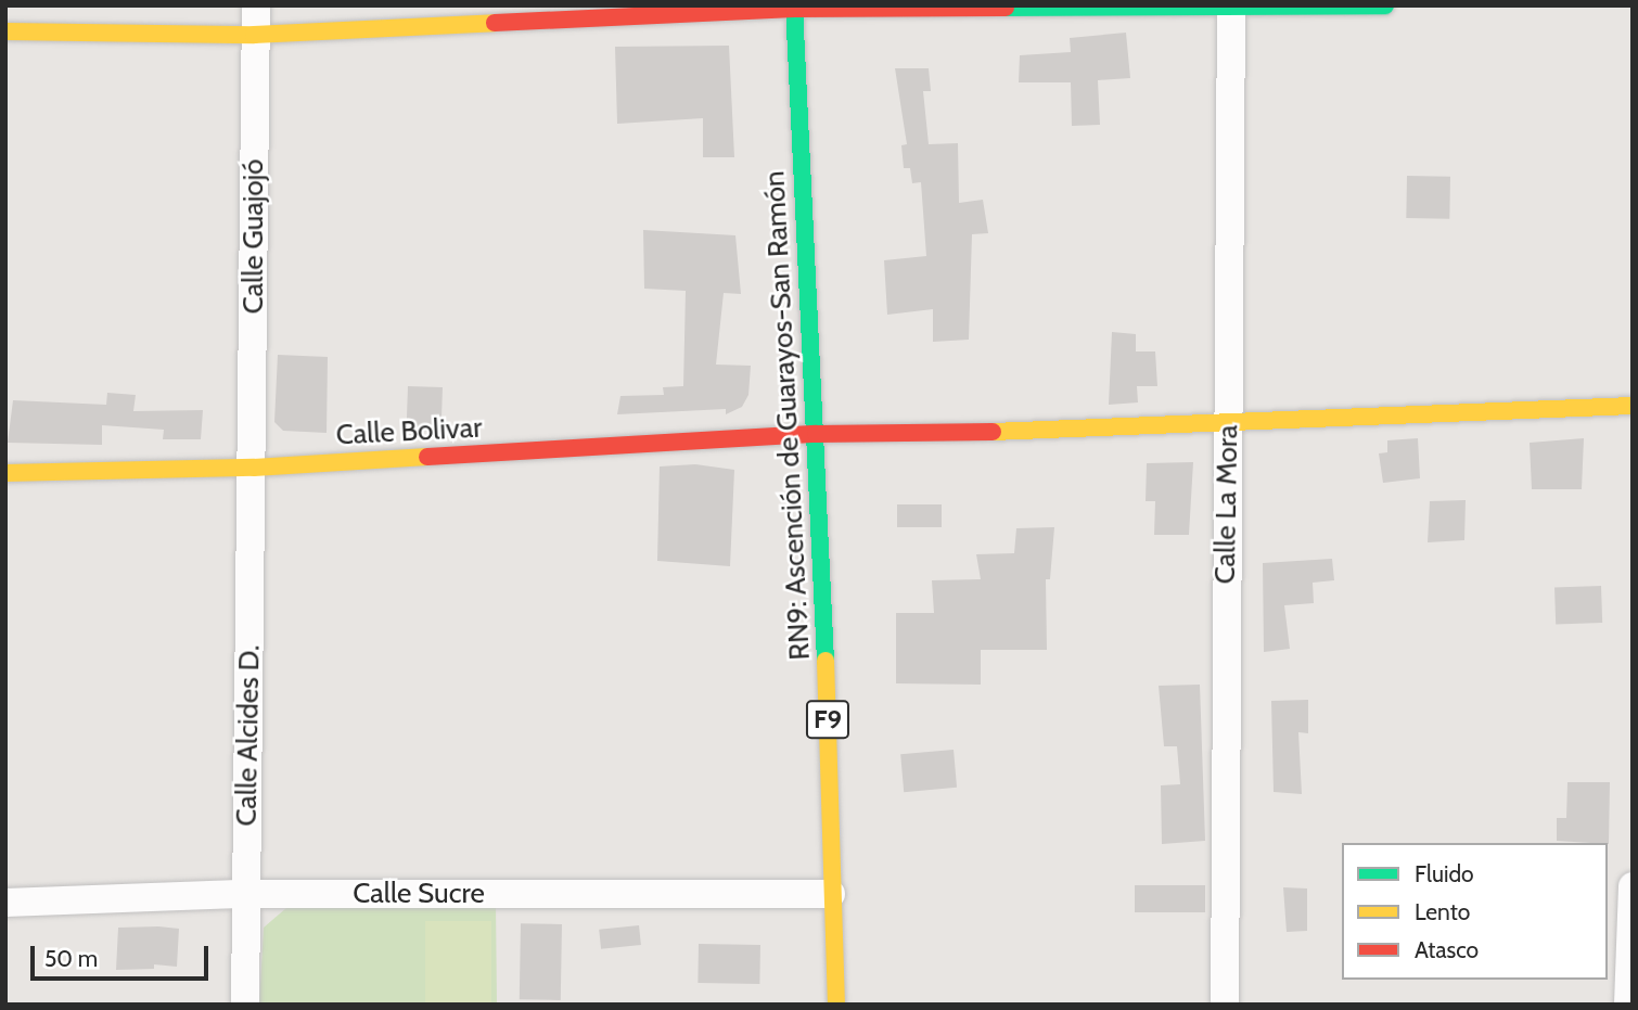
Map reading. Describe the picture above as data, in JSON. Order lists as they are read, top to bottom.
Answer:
{
  "streets": {
    "main road": ["RN9: Ascención de Guarayos-San Ramón", "Calle Bolivar", "F9"],
    "street": [
      "Calle Guajojó",
      "Calle La Mora",
      "Calle Alcides D.",
      "Calle Sucre"
    ]
  },
  "crossings": [
    ["Calle Guajojó", "Calle Bolivar"],
    ["Calle Guajojó", "Calle Alcides D."],
    ["RN9: Ascención de Guarayos-San Ramón", "Calle Bolivar"],
    ["RN9: Ascención de Guarayos-San Ramón", "Calle Sucre"],
    ["Calle Bolivar", "Calle La Mora"],
    ["Calle Bolivar", "Calle Alcides D."],
    ["Calle Alcides D.", "Calle Sucre"]
  ],
  "legend": ["Fluido", "Lento", "Atasco"],
  "scale_bar": "50 m"
}
